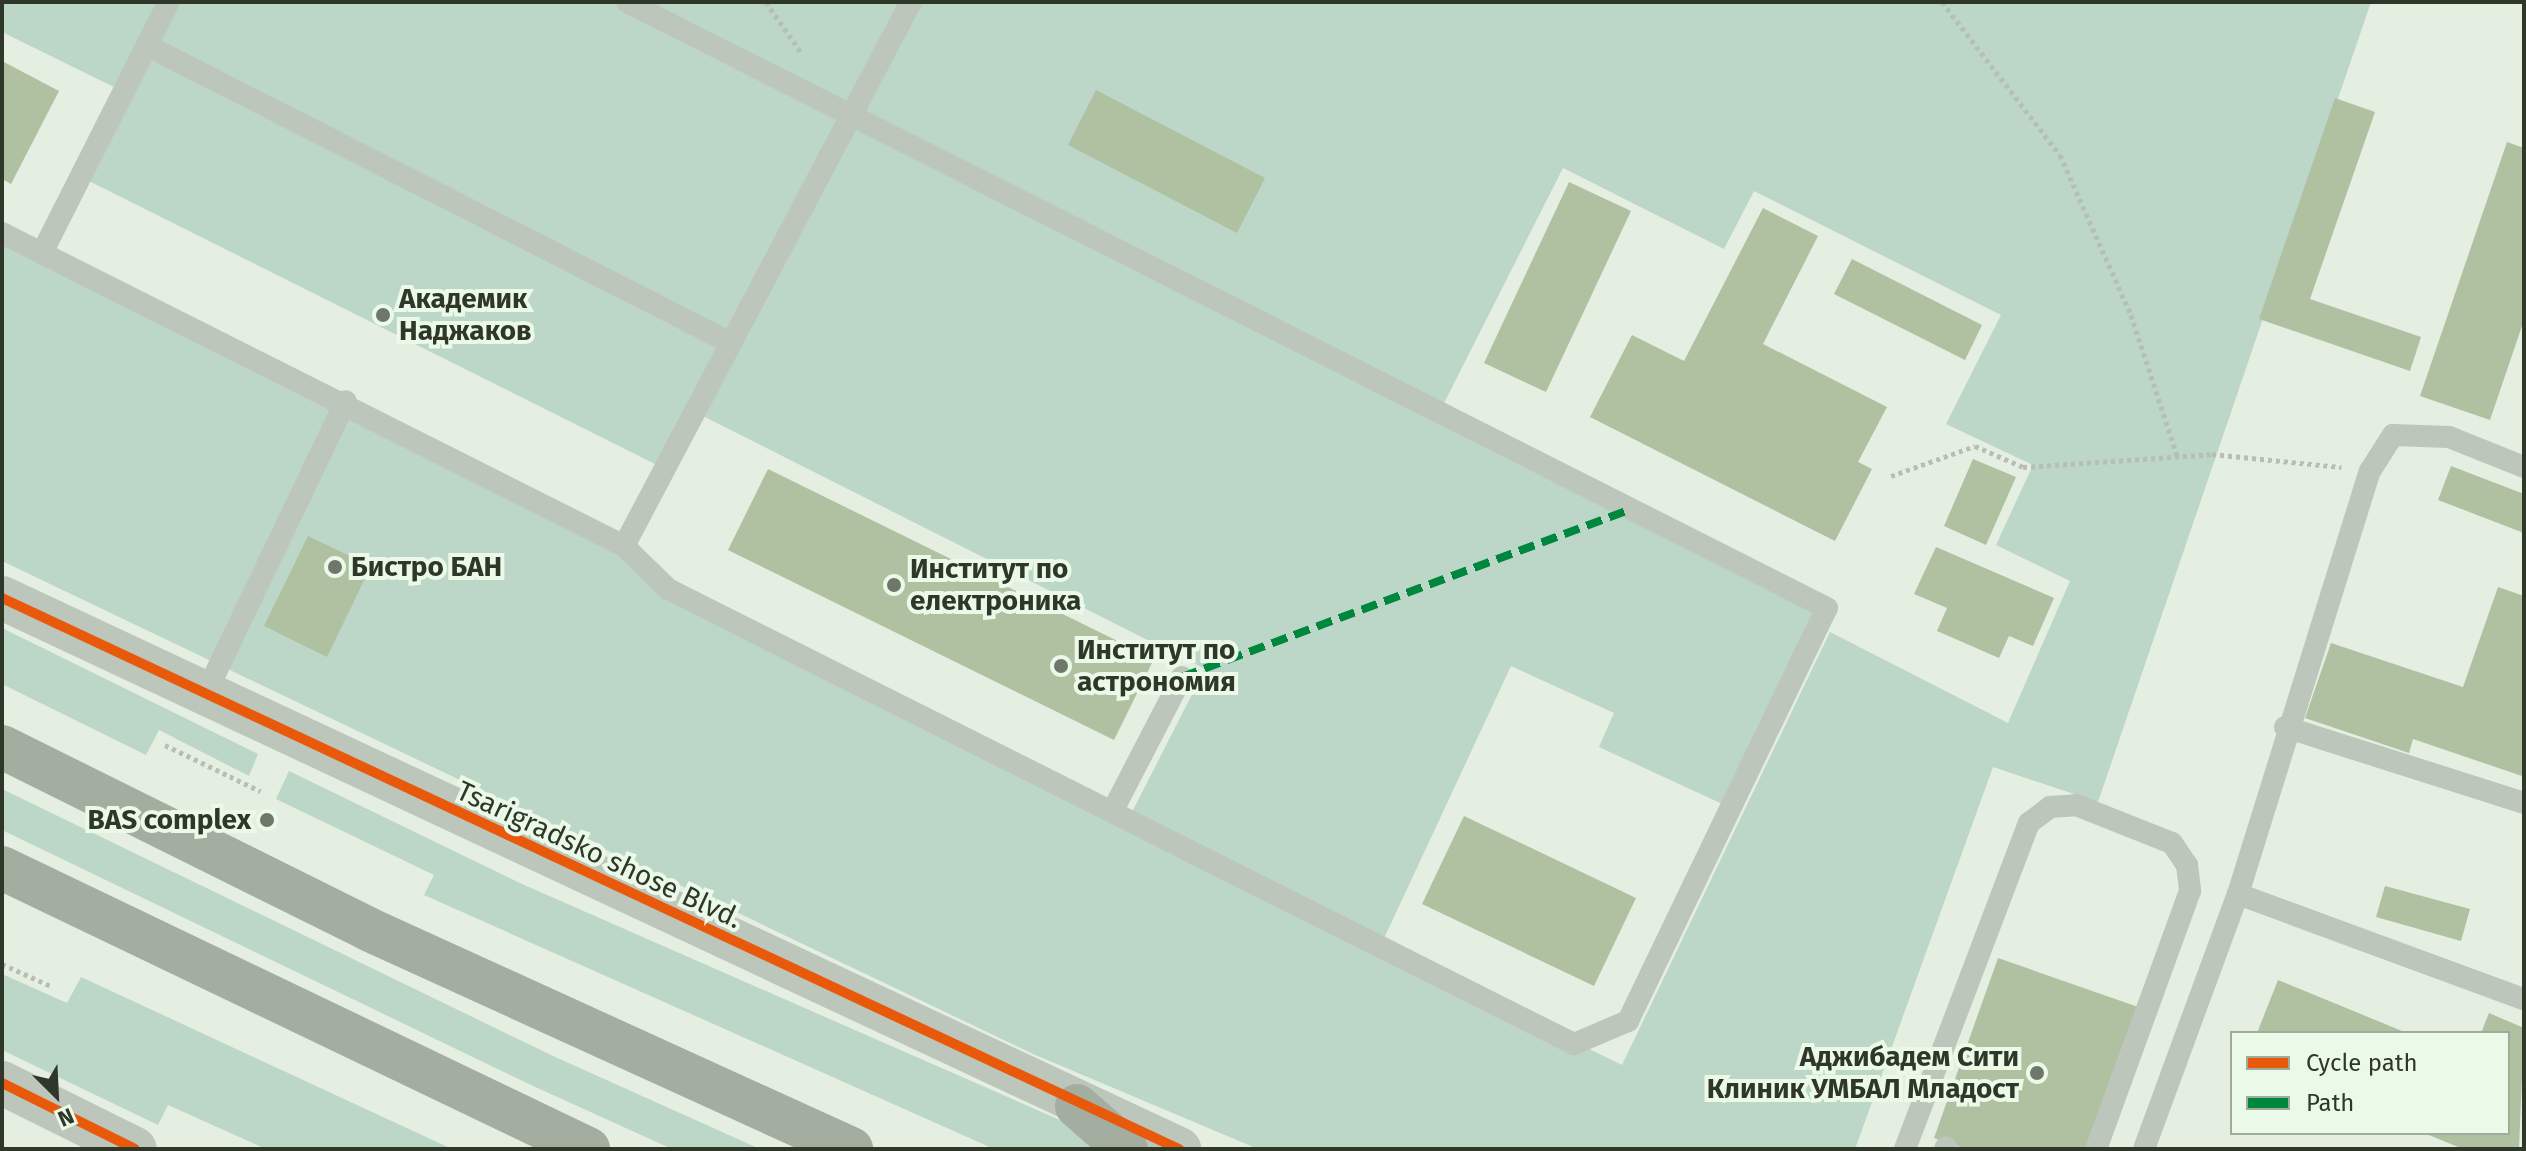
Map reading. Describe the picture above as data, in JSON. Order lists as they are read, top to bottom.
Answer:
{
  "streets": {
    "street": ["Tsarigradsko shose Blvd."]
  },
  "places": [
    "Академик Наджаков",
    "Бистро БАН",
    "Институт по електроника",
    "Институт по астрономия",
    "BAS complex",
    "Аджибадем Сити Клиник УМБАЛ Младост"
  ],
  "legend": ["Cycle path", "Path"],
  "north": "bottom right"
}
